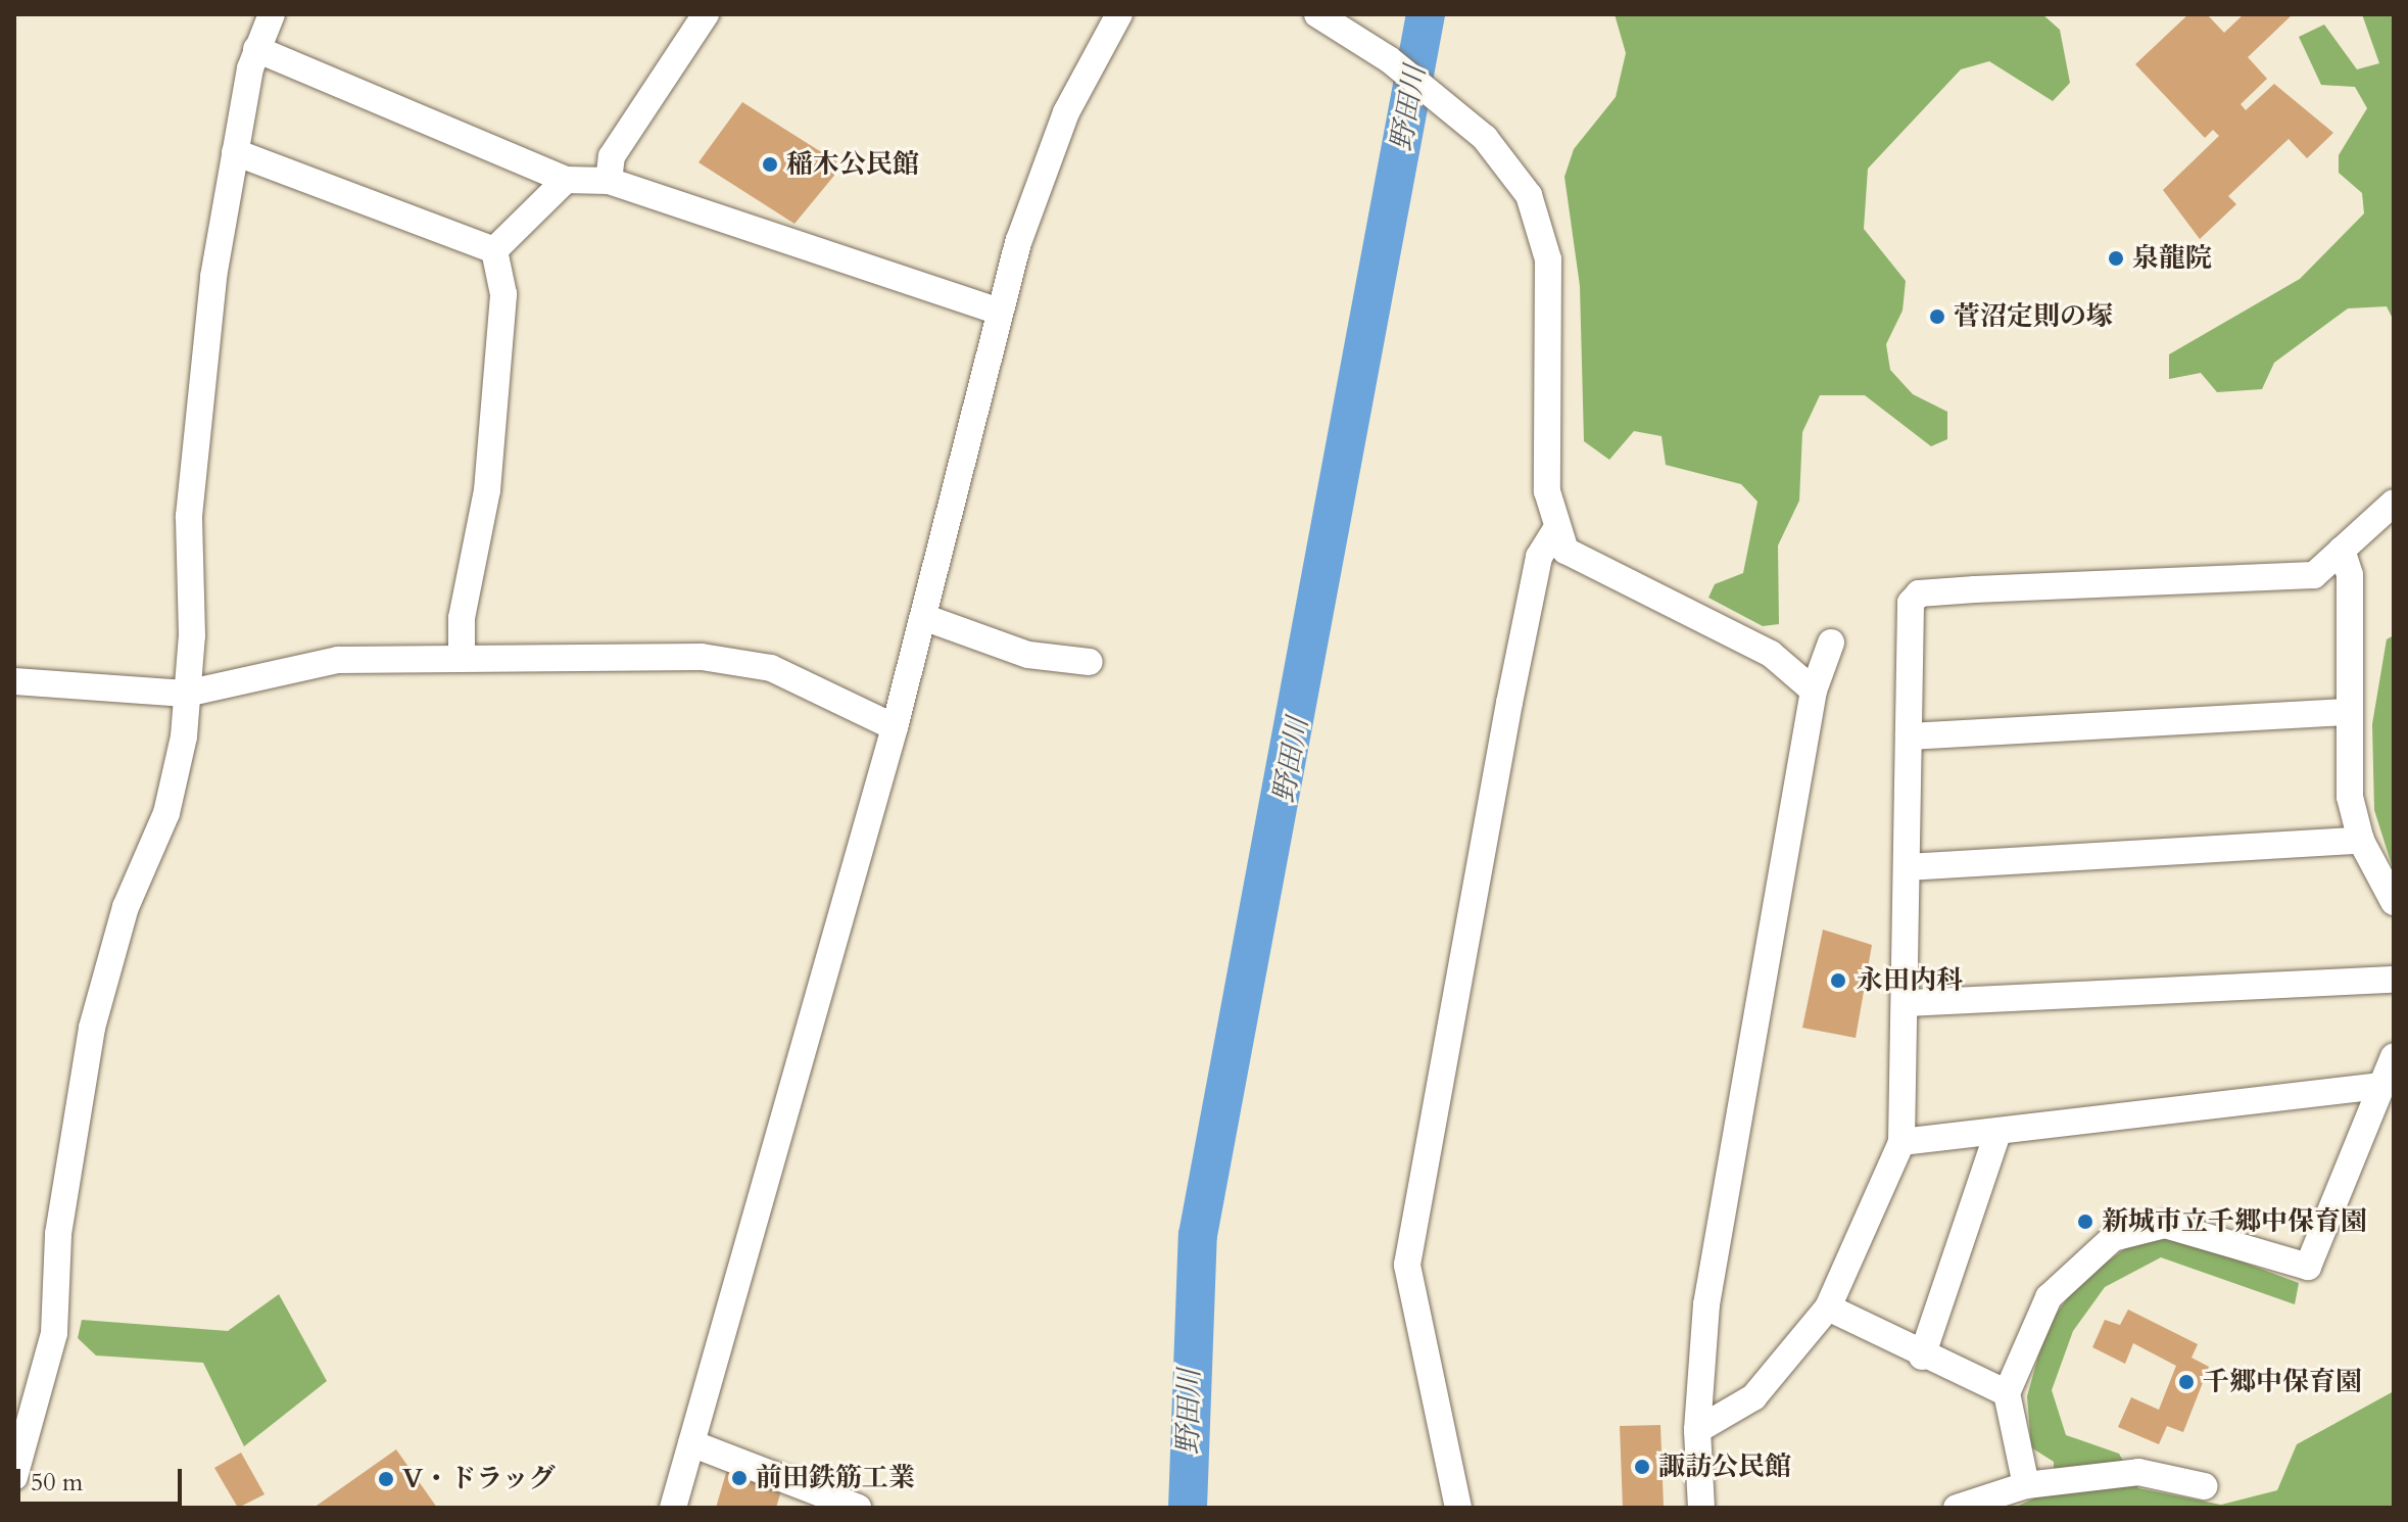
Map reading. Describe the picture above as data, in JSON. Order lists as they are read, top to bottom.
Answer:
{
  "water": ["野田川"],
  "places": [
    "稲木公民館",
    "泉龍院",
    "菅沼定則の塚",
    "永田内科",
    "新城市立千郷中保育園",
    "千郷中保育園",
    "諏訪公民館",
    "前田鉄筋工業",
    "V・ドラッグ"
  ],
  "scale_bar": "50 m"
}
